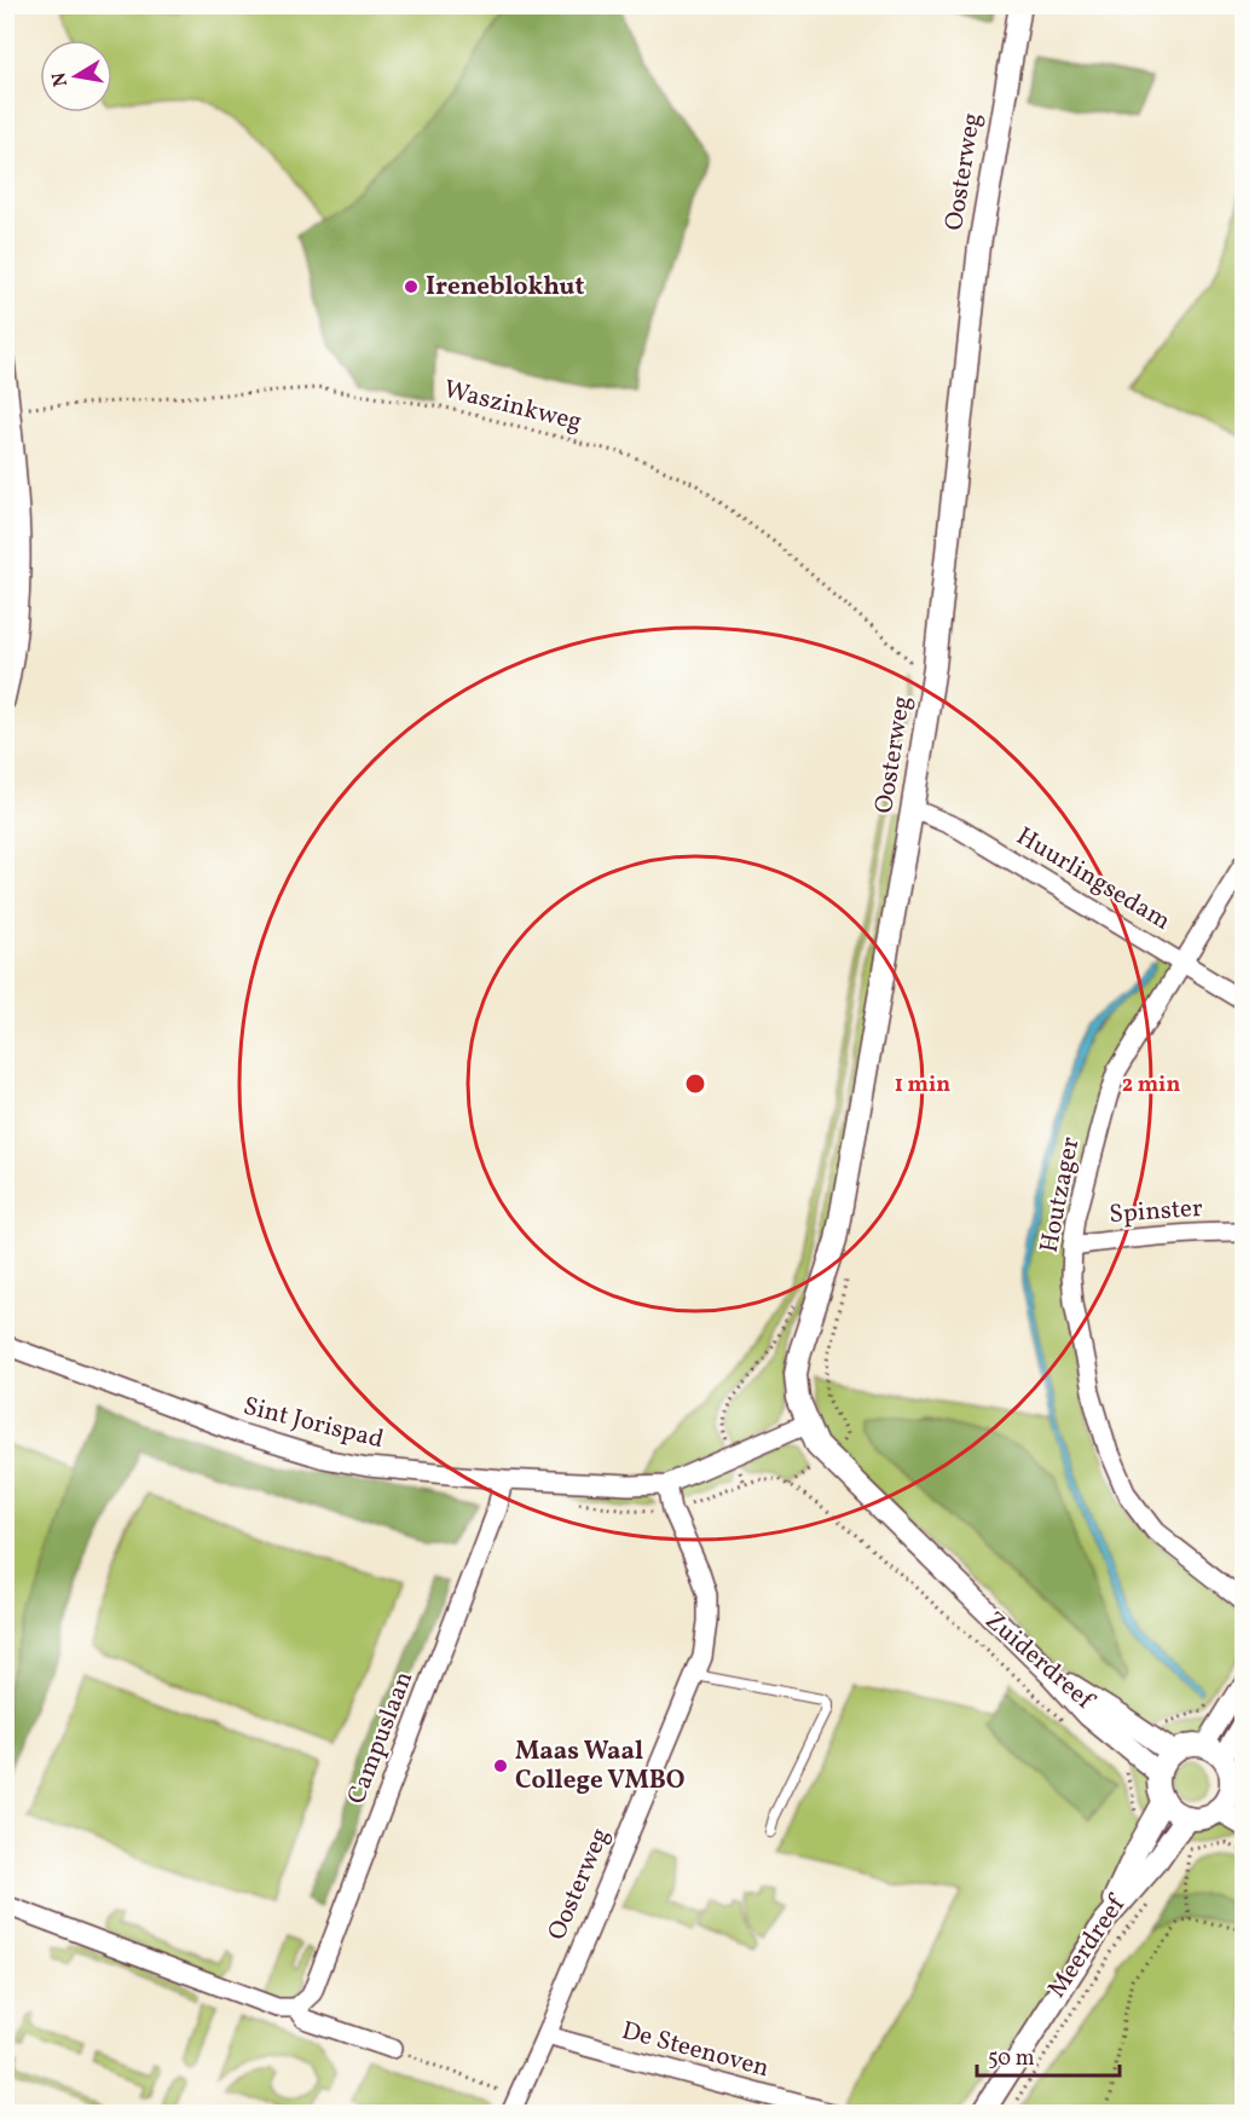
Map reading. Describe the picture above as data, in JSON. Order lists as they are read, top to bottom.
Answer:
{
  "streets": {
    "street": [
      "Oosterweg",
      "Huurlingsedam",
      "Houtzager",
      "Spinster",
      "Sint Jorispad",
      "Zuiderdreef",
      "Campuslaan",
      "Meerdreef",
      "De Steenoven"
    ],
    "path": ["Waszinkweg"]
  },
  "crossings": [
    ["Oosterweg", "Waszinkweg"],
    ["Oosterweg", "Huurlingsedam"],
    ["Oosterweg", "Sint Jorispad"],
    ["Oosterweg", "Zuiderdreef"],
    ["Oosterweg", "De Steenoven"],
    ["Huurlingsedam", "Houtzager"],
    ["Houtzager", "Spinster"],
    ["Sint Jorispad", "Campuslaan"],
    ["Zuiderdreef", "Meerdreef"]
  ],
  "places": ["Ireneblokhut", "Maas Waal College VMBO"],
  "scale_bar": "50 m",
  "north": "left",
  "rings": ["1 min", "2 min"]
}
